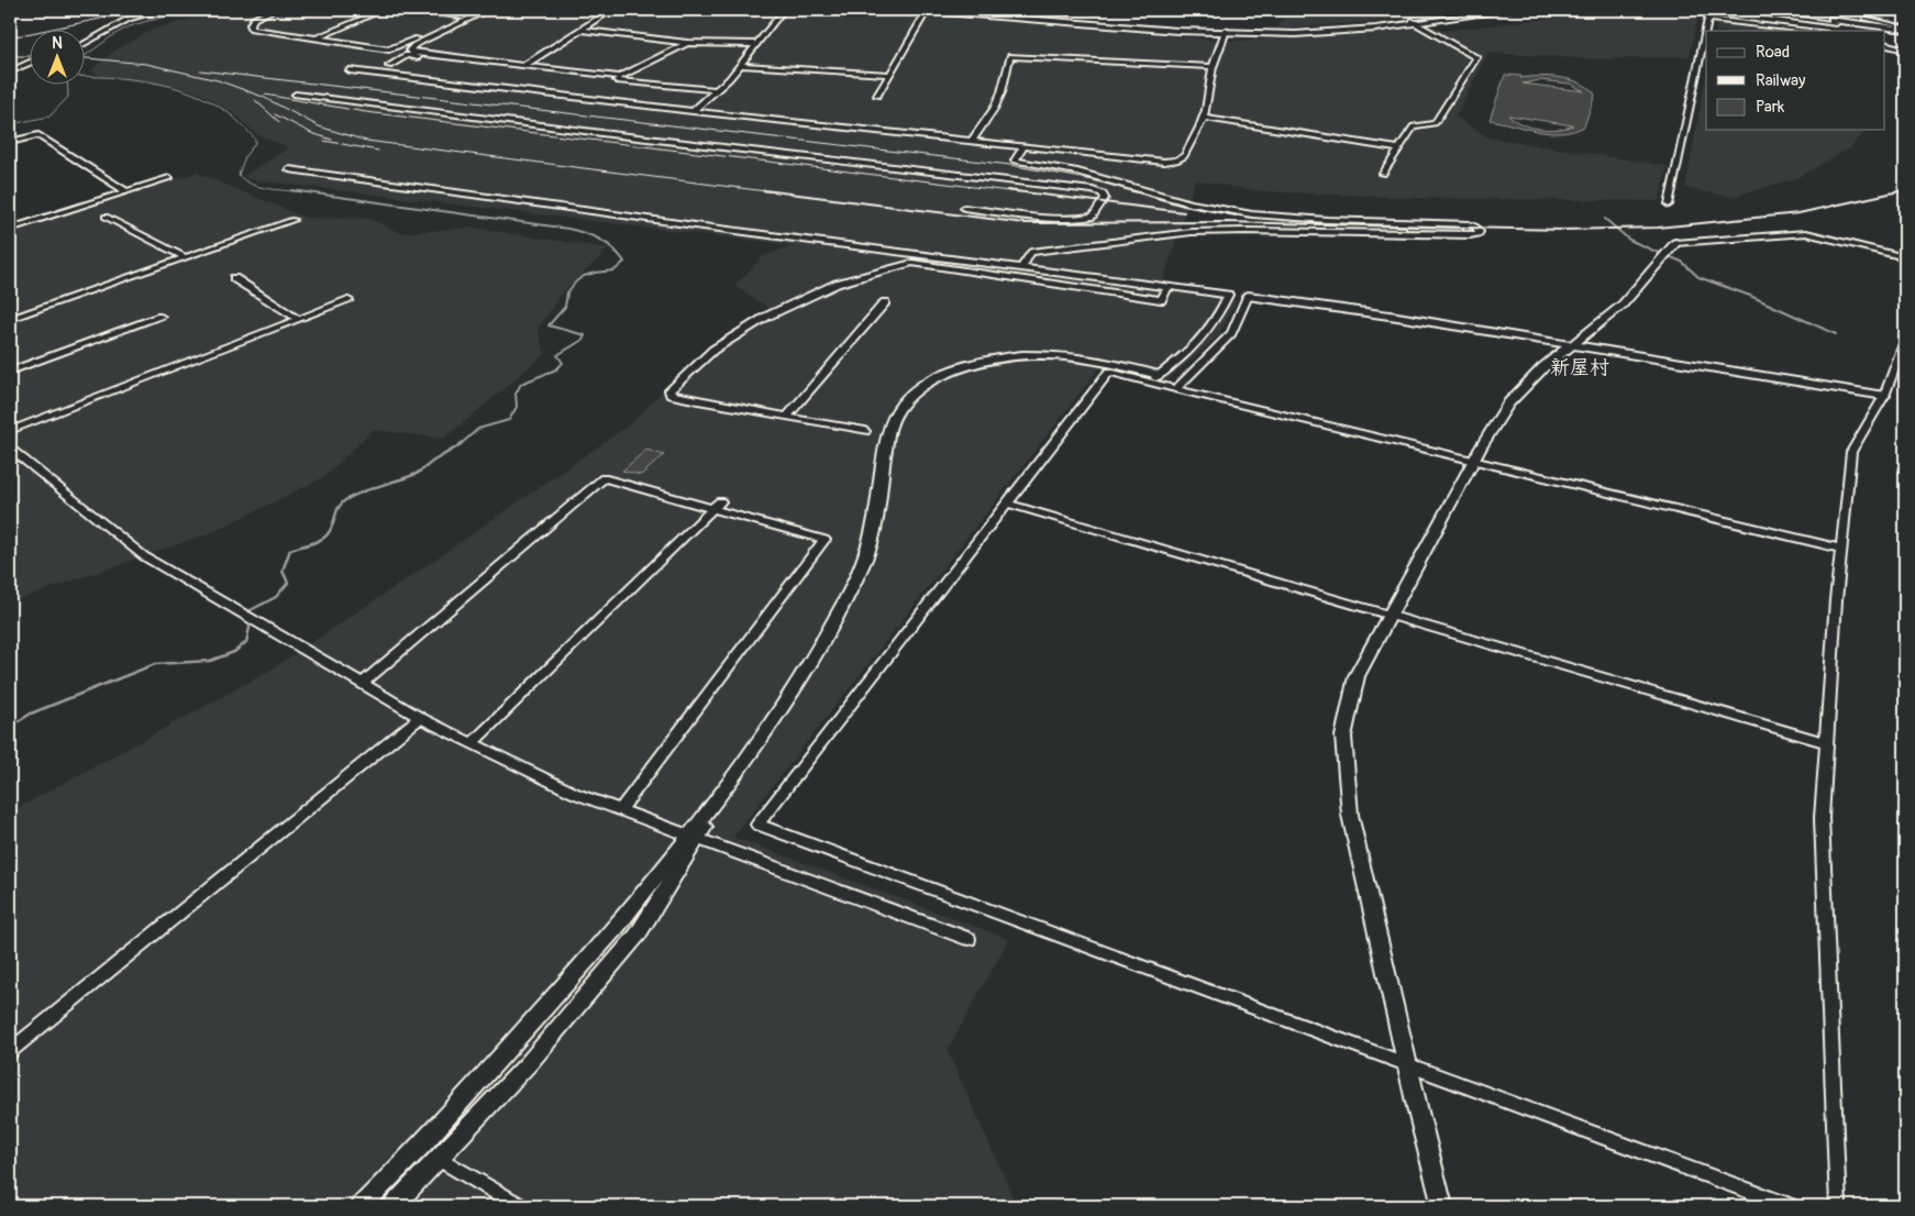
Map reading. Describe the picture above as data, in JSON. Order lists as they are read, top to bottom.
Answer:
{
  "districts": ["新屋村"],
  "legend": ["Road", "Railway", "Park"],
  "north": "top"
}
